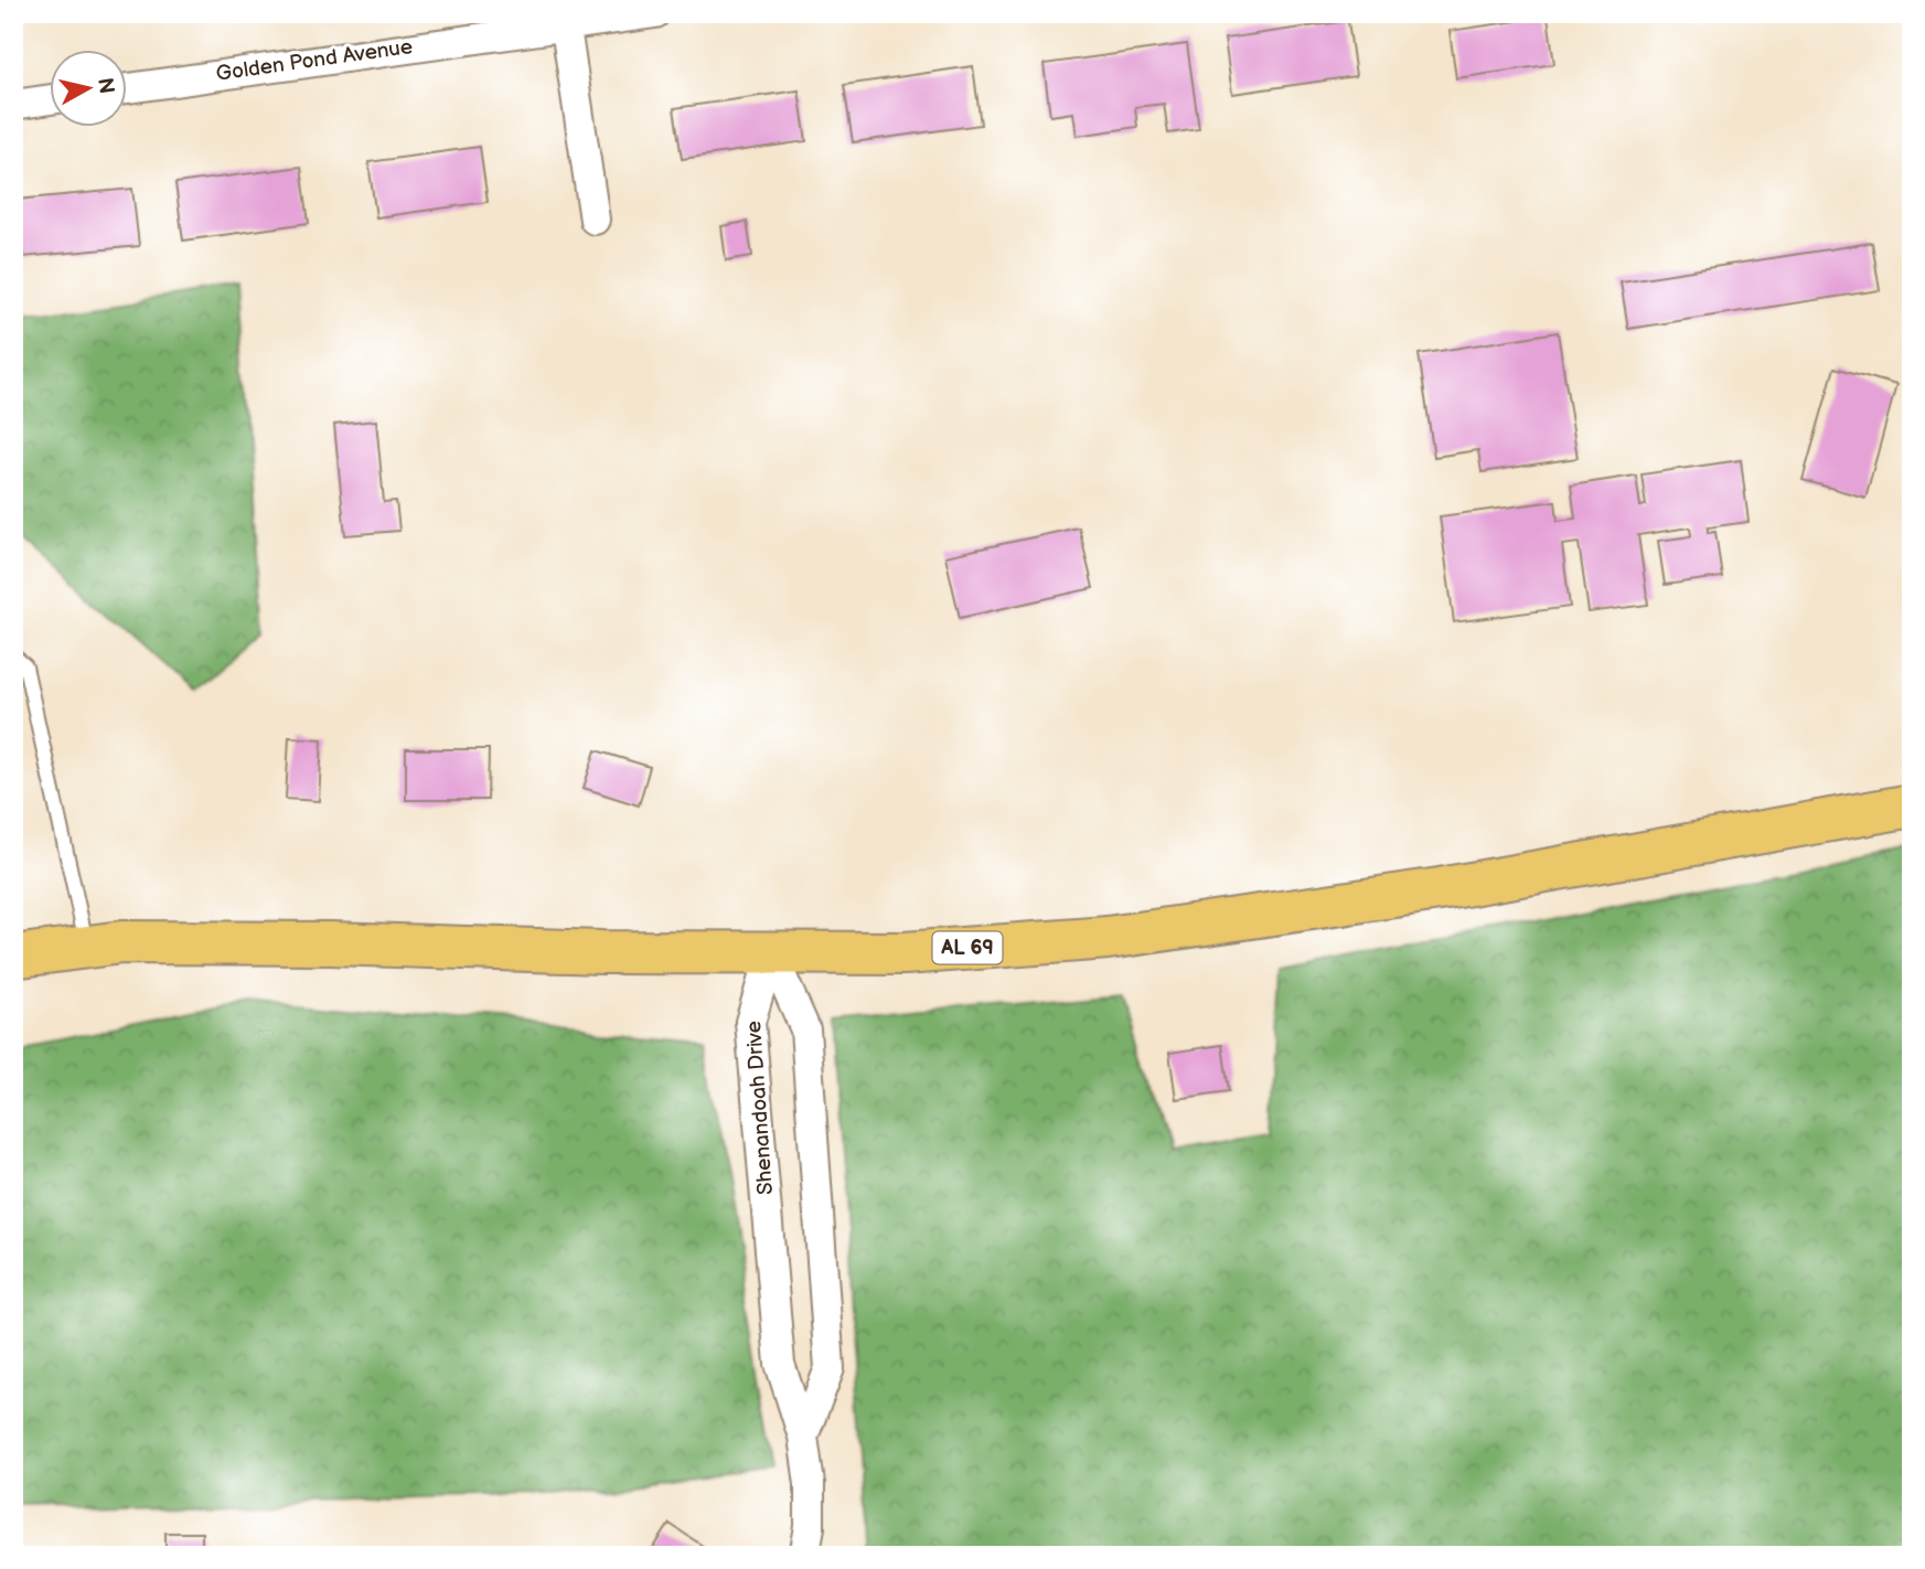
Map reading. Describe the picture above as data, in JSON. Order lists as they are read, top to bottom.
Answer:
{
  "streets": {
    "main road": ["AL 69"],
    "street": ["Golden Pond Avenue", "Shenandoah Drive"]
  },
  "crossings": [
    ["AL 69", "Shenandoah Drive"]
  ],
  "north": "right"
}
